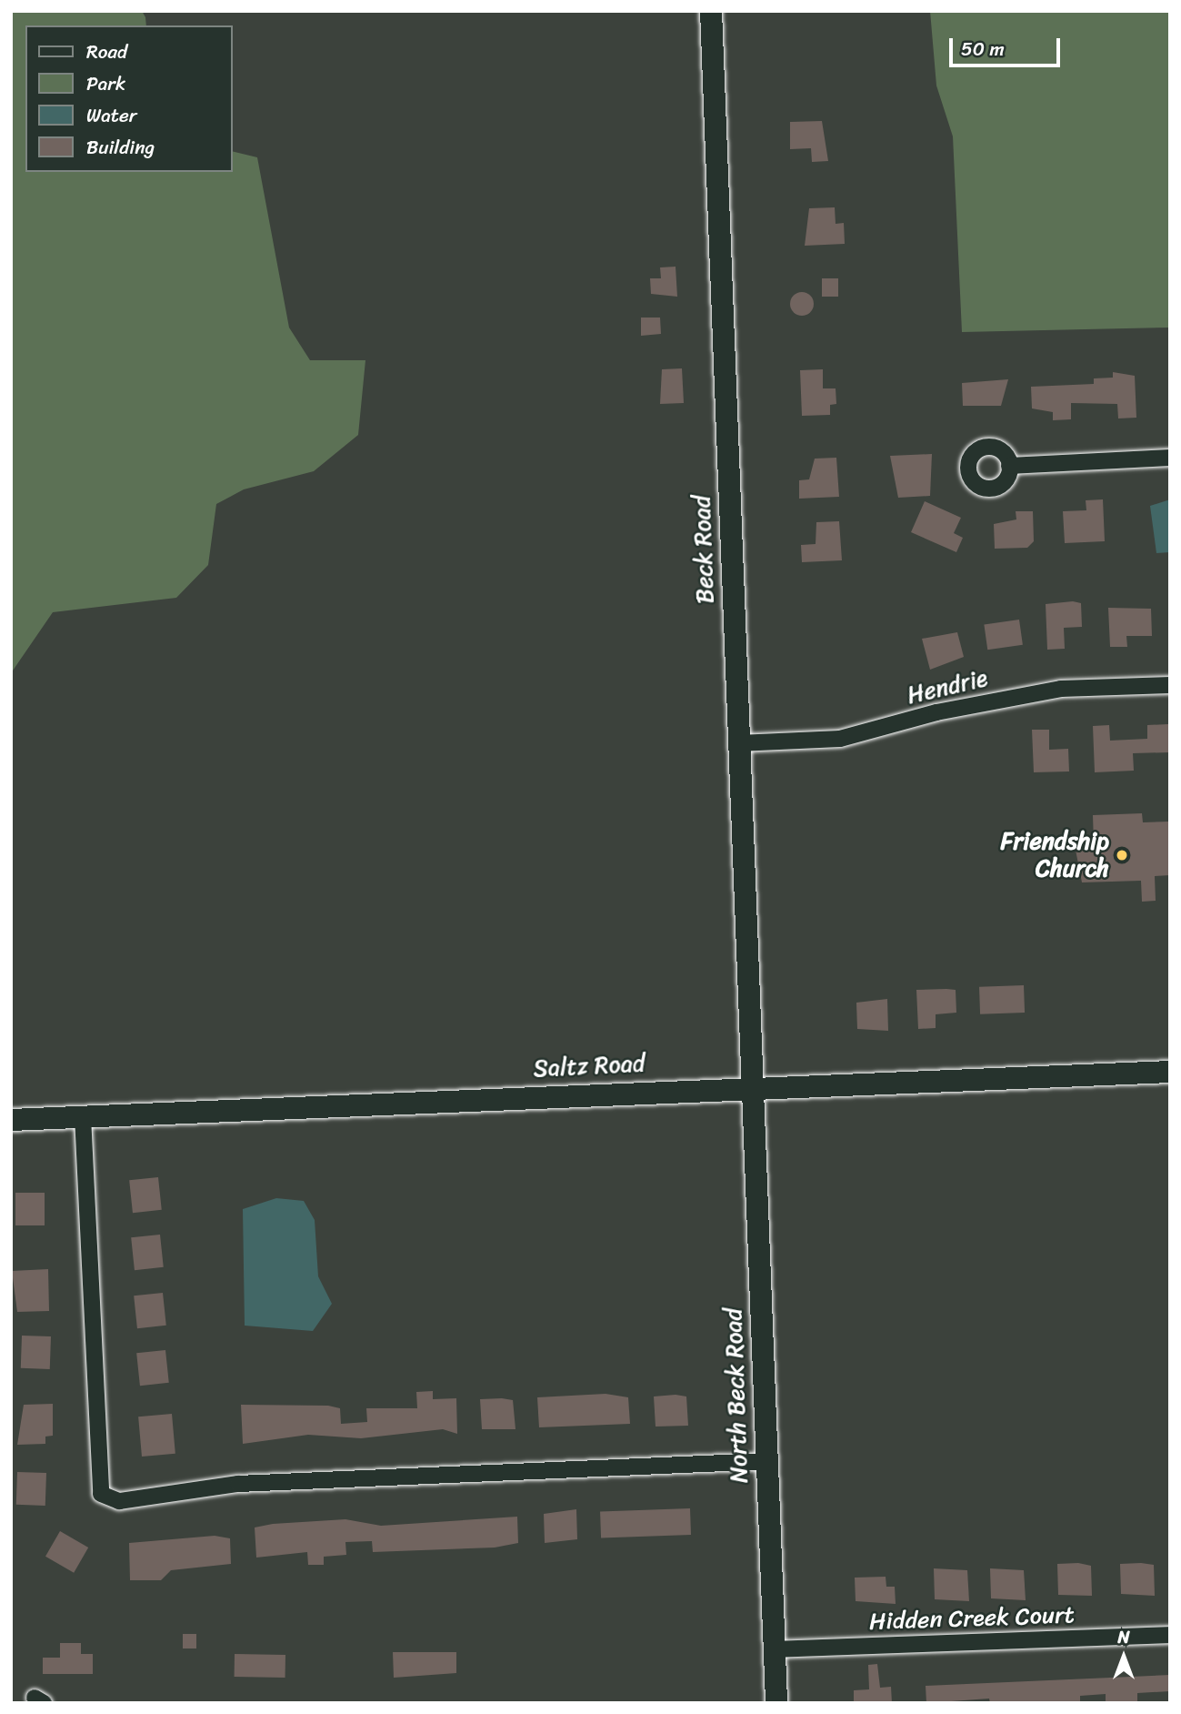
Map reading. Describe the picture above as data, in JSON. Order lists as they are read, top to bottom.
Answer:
{
  "streets": {
    "main road": ["Beck Road", "Saltz Road", "North Beck Road"],
    "street": ["Hendrie", "Hidden Creek Court"]
  },
  "crossings": [
    ["Beck Road", "Hendrie"],
    ["Beck Road", "Saltz Road"],
    ["Beck Road", "North Beck Road"],
    ["Saltz Road", "North Beck Road"],
    ["North Beck Road", "Hidden Creek Court"]
  ],
  "places": ["Friendship Church"],
  "legend": [
    "Road",
    "Park",
    "Water",
    "Building"
  ],
  "scale_bar": "50 m",
  "north": "top"
}
